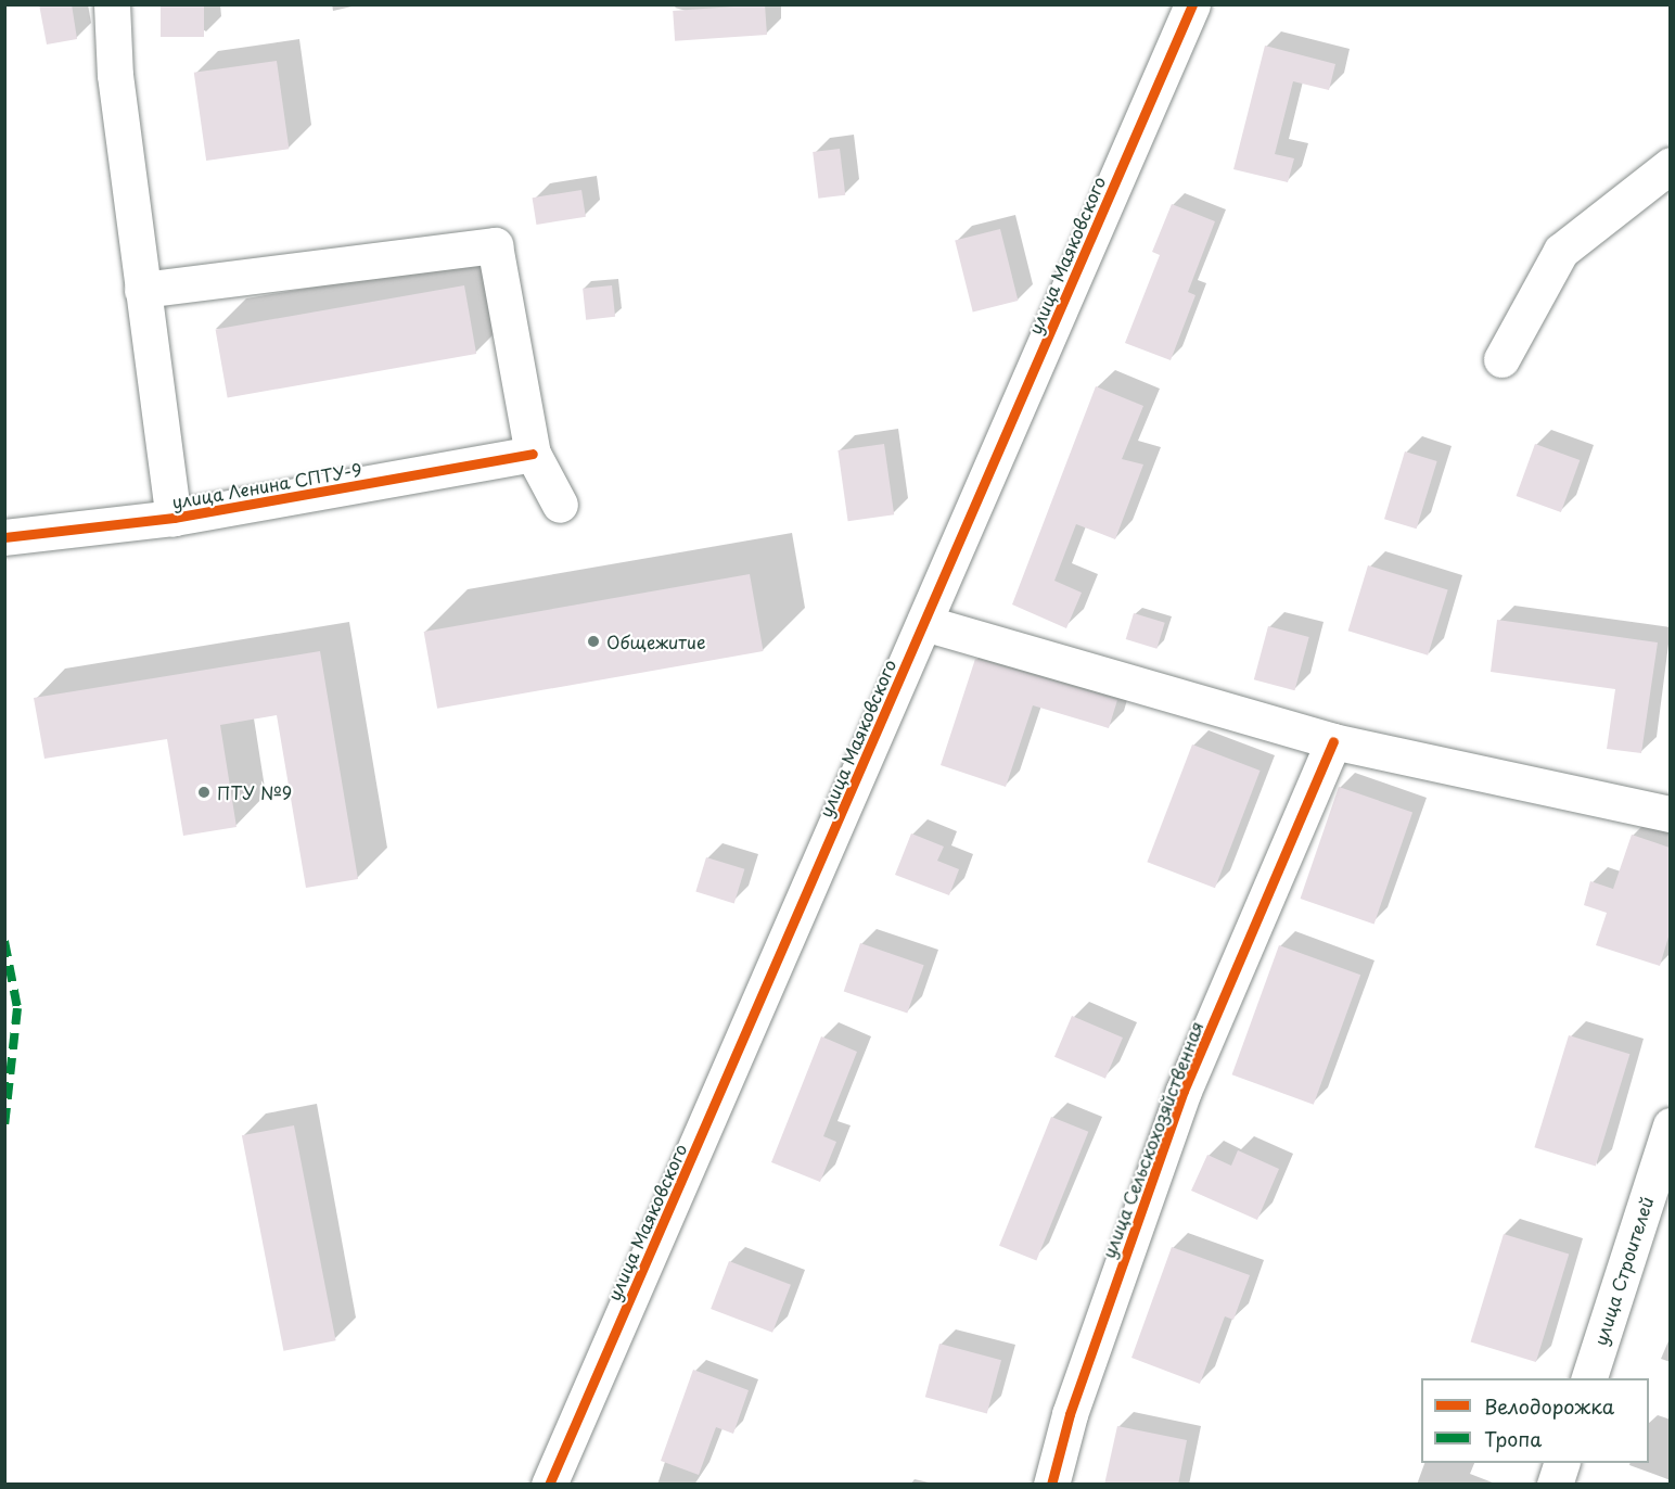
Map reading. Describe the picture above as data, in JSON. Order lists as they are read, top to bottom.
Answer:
{
  "streets": {
    "street": [
      "улица Маяковского",
      "улица Ленина СПТУ-9",
      "улица Сельскохозяйственная",
      "улица Строителей"
    ]
  },
  "places": ["Общежитие", "ПТУ №9"],
  "legend": ["Велодорожка", "Тропа"]
}
